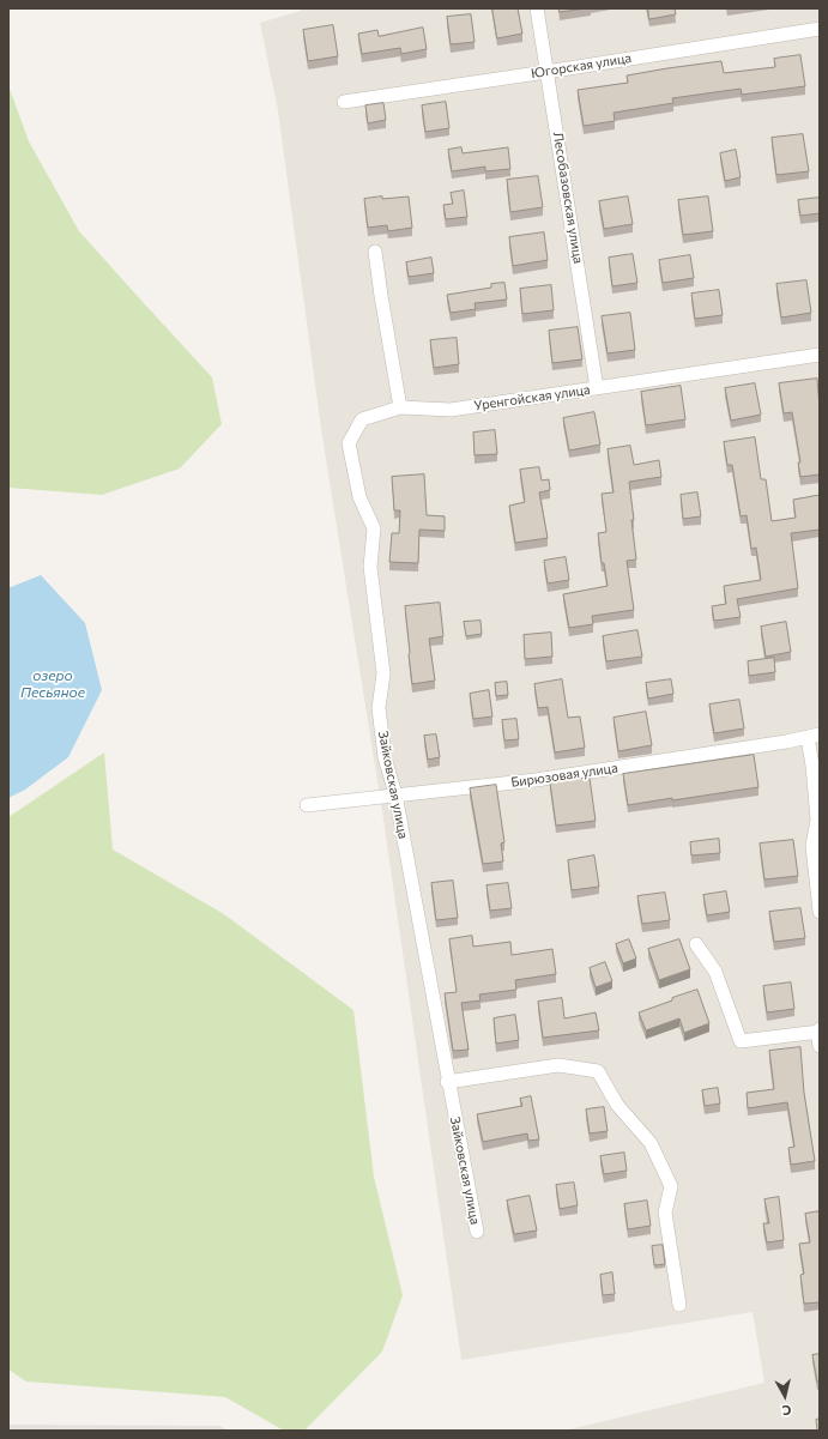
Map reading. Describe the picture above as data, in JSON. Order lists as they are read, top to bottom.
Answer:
{
  "streets": {
    "street": [
      "Югорская улица",
      "Лесобазовская улица",
      "Уренгойская улица",
      "Бирюзовая улица",
      "Зайковская улица"
    ]
  },
  "crossings": [
    ["Югорская улица", "Лесобазовская улица"],
    ["Лесобазовская улица", "Уренгойская улица"],
    ["Уренгойская улица", "Зайковская улица"],
    ["Бирюзовая улица", "Зайковская улица"]
  ],
  "water": ["озеро Песьяное"],
  "north": "bottom"
}
